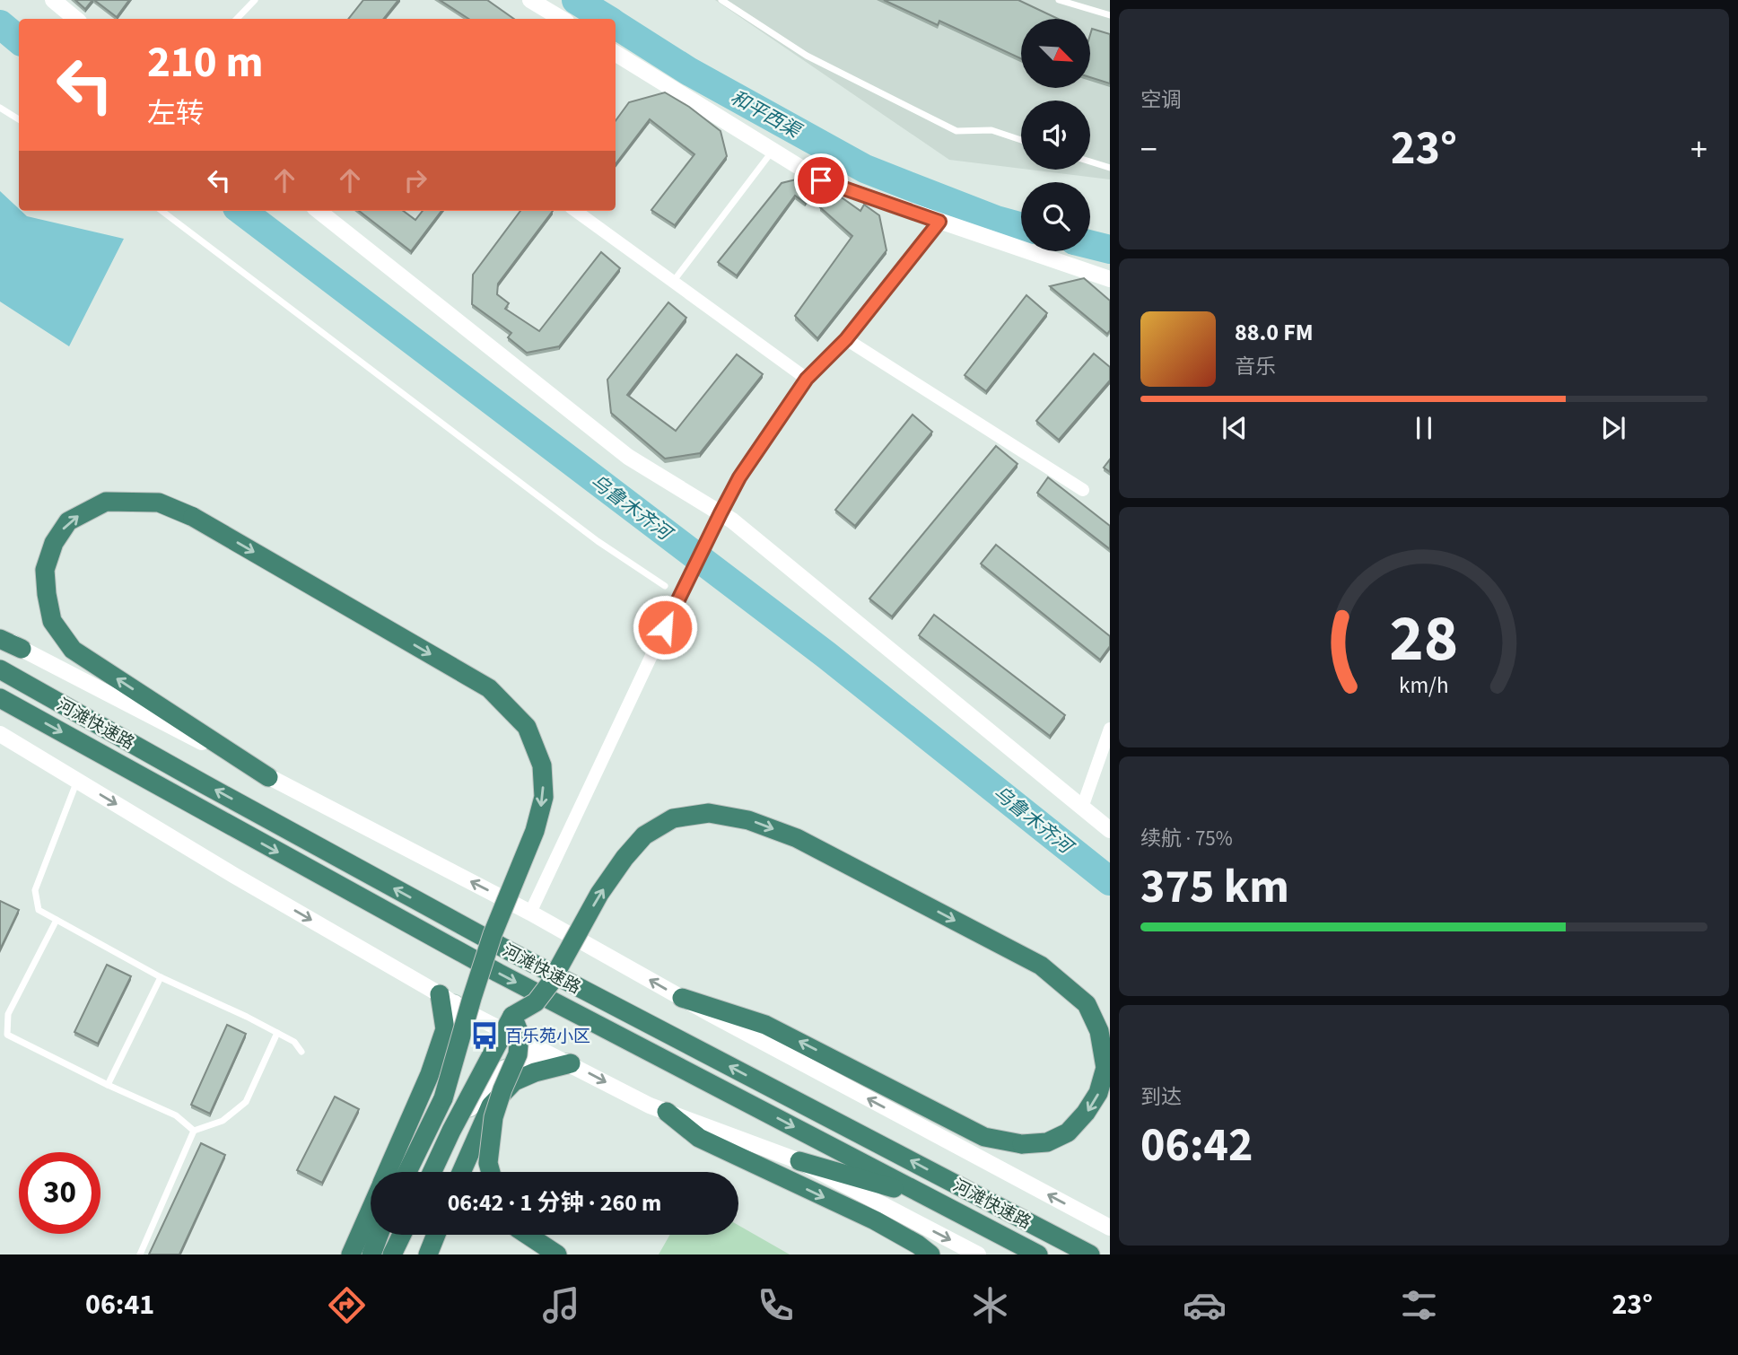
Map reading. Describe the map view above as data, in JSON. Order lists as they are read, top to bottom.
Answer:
{
  "streets": {
    "highway": ["河滩快速路"]
  },
  "water": ["和平西渠", "乌鲁木齐河"],
  "places": {
    "bus stop": ["百乐苑小区"]
  },
  "north": "bottom right",
  "page": {
    "tile": [
      "空调",
      ["续航 · 75%", "375 km"],
      ["到达", "06:42"]
    ],
    "turn": ["210 m", "左转"],
    "heat": ["−", "23°", "+"],
    "song": ["88.0 FM", "音乐"],
    "limit": "30",
    "trip": "06:42 · 1 分钟 · 260 m",
    "tabs": ["06:41", "23°"],
    "gauge": ["28", "km/h"]
  }
}
